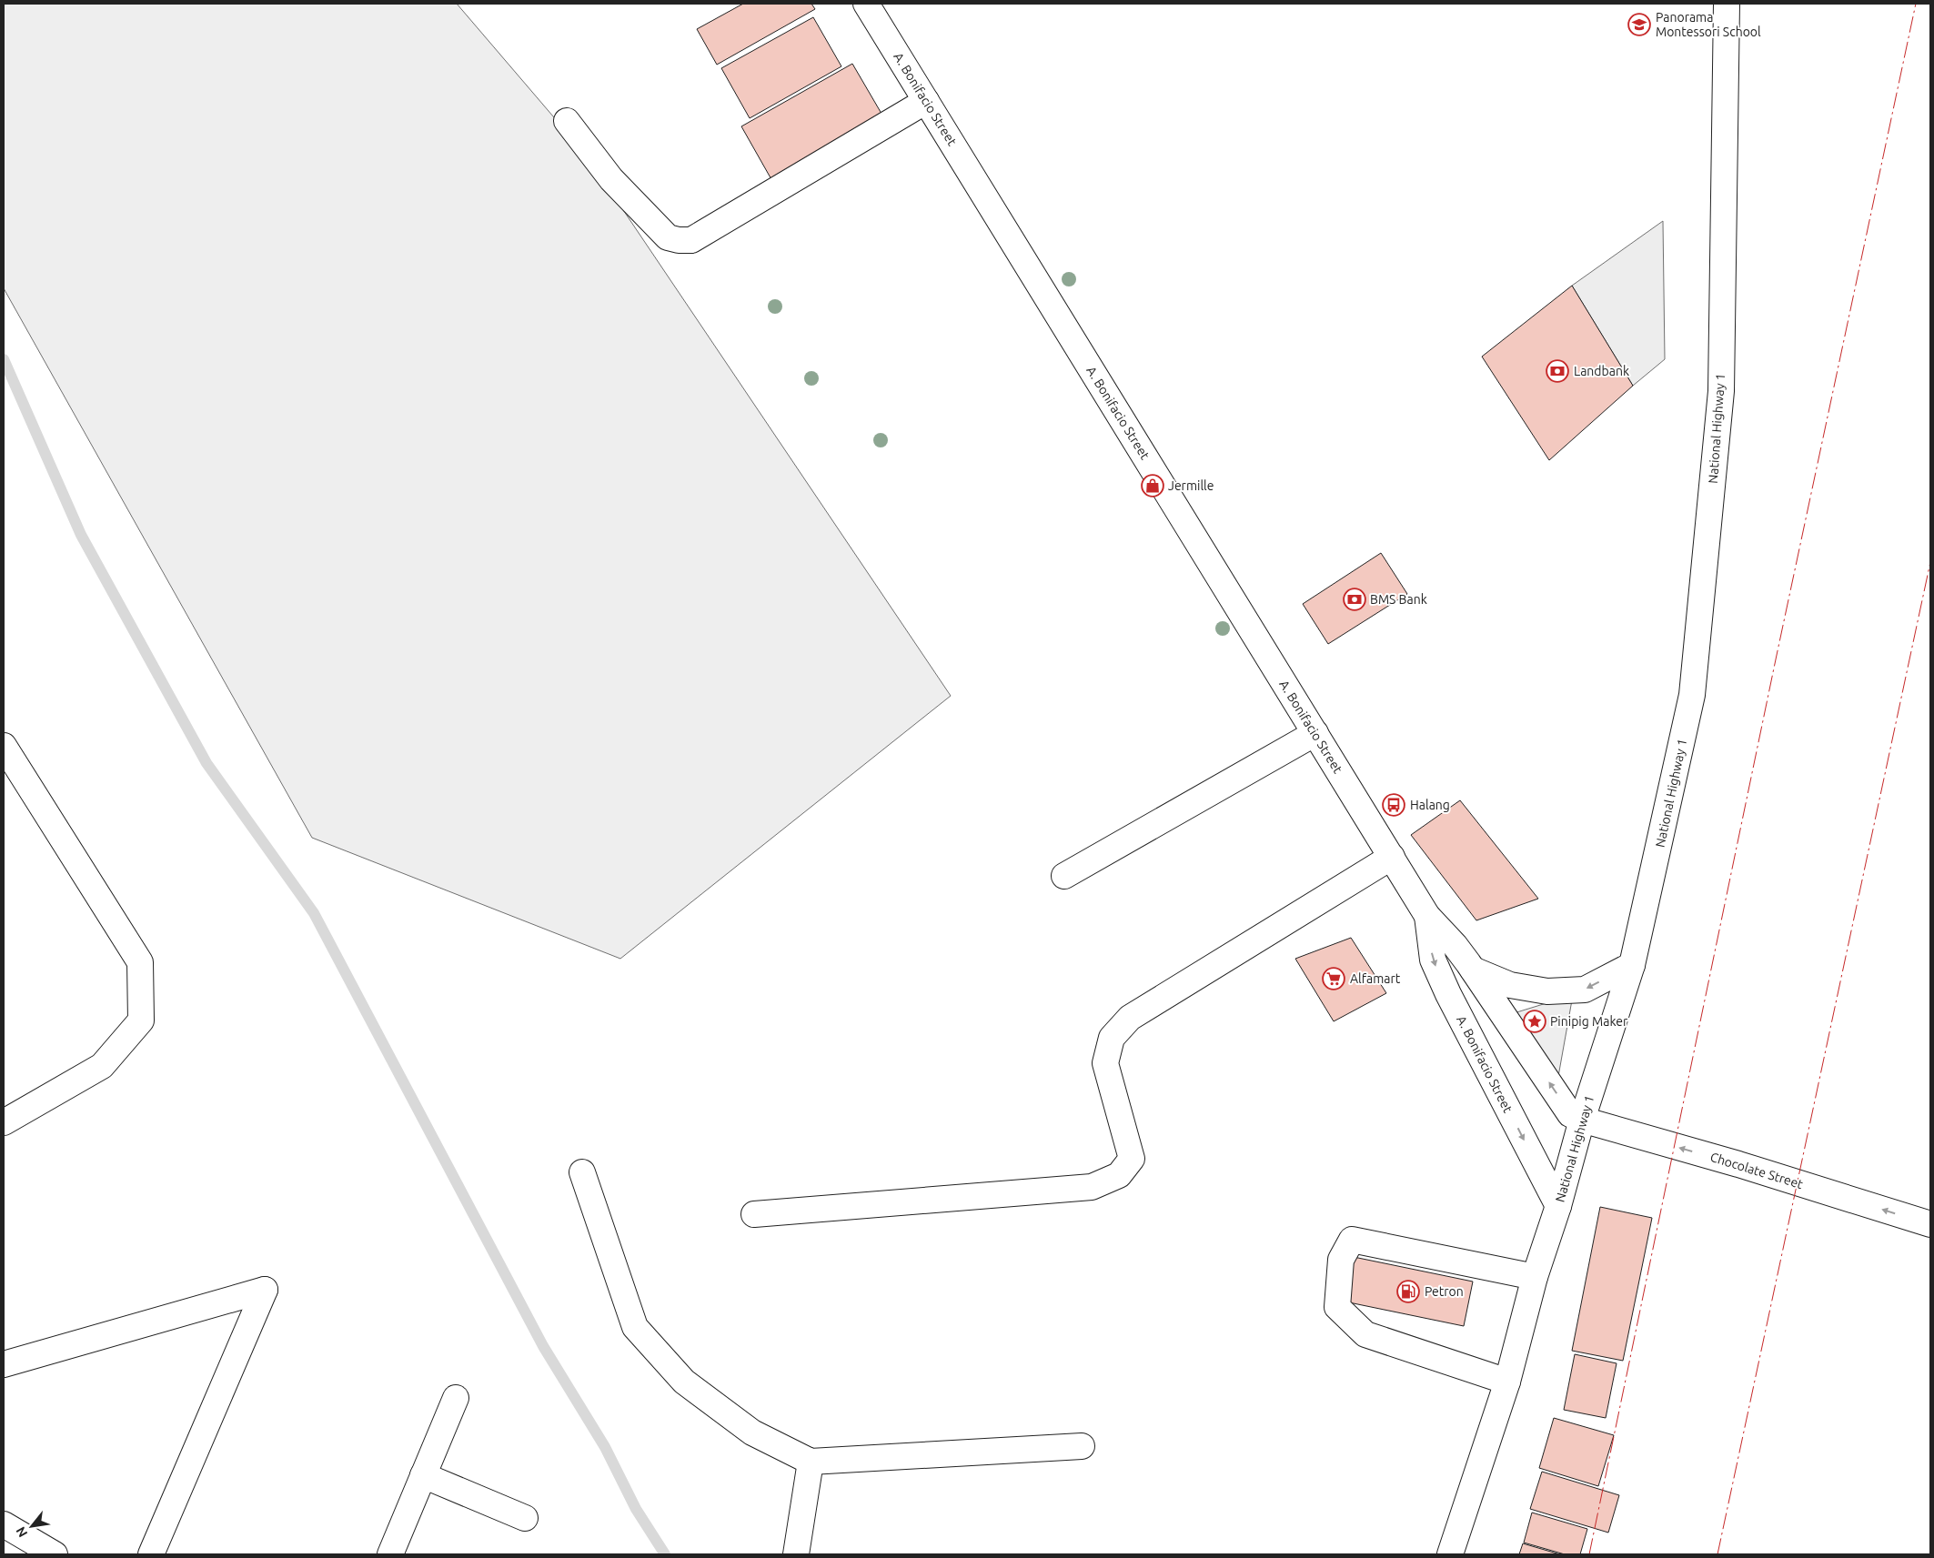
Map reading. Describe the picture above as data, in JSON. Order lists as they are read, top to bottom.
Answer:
{
  "streets": {
    "main road": ["A. Bonifacio Street", "National Highway 1", "Chocolate Street"]
  },
  "crossings": [
    ["A. Bonifacio Street", "National Highway 1"],
    ["A. Bonifacio Street", "Chocolate Street"],
    ["National Highway 1", "Chocolate Street"]
  ],
  "one_way": ["Chocolate Street"],
  "places": {
    "school or university": ["Panorama Montessori School"],
    "bank": ["Landbank", "BMS Bank"],
    "shop": ["Jermille"],
    "bus stop": ["Halang"],
    "supermarket": ["Alfamart"],
    "place": ["Pinipig Maker"],
    "fuel station": ["Petron"]
  },
  "north": "bottom left"
}
